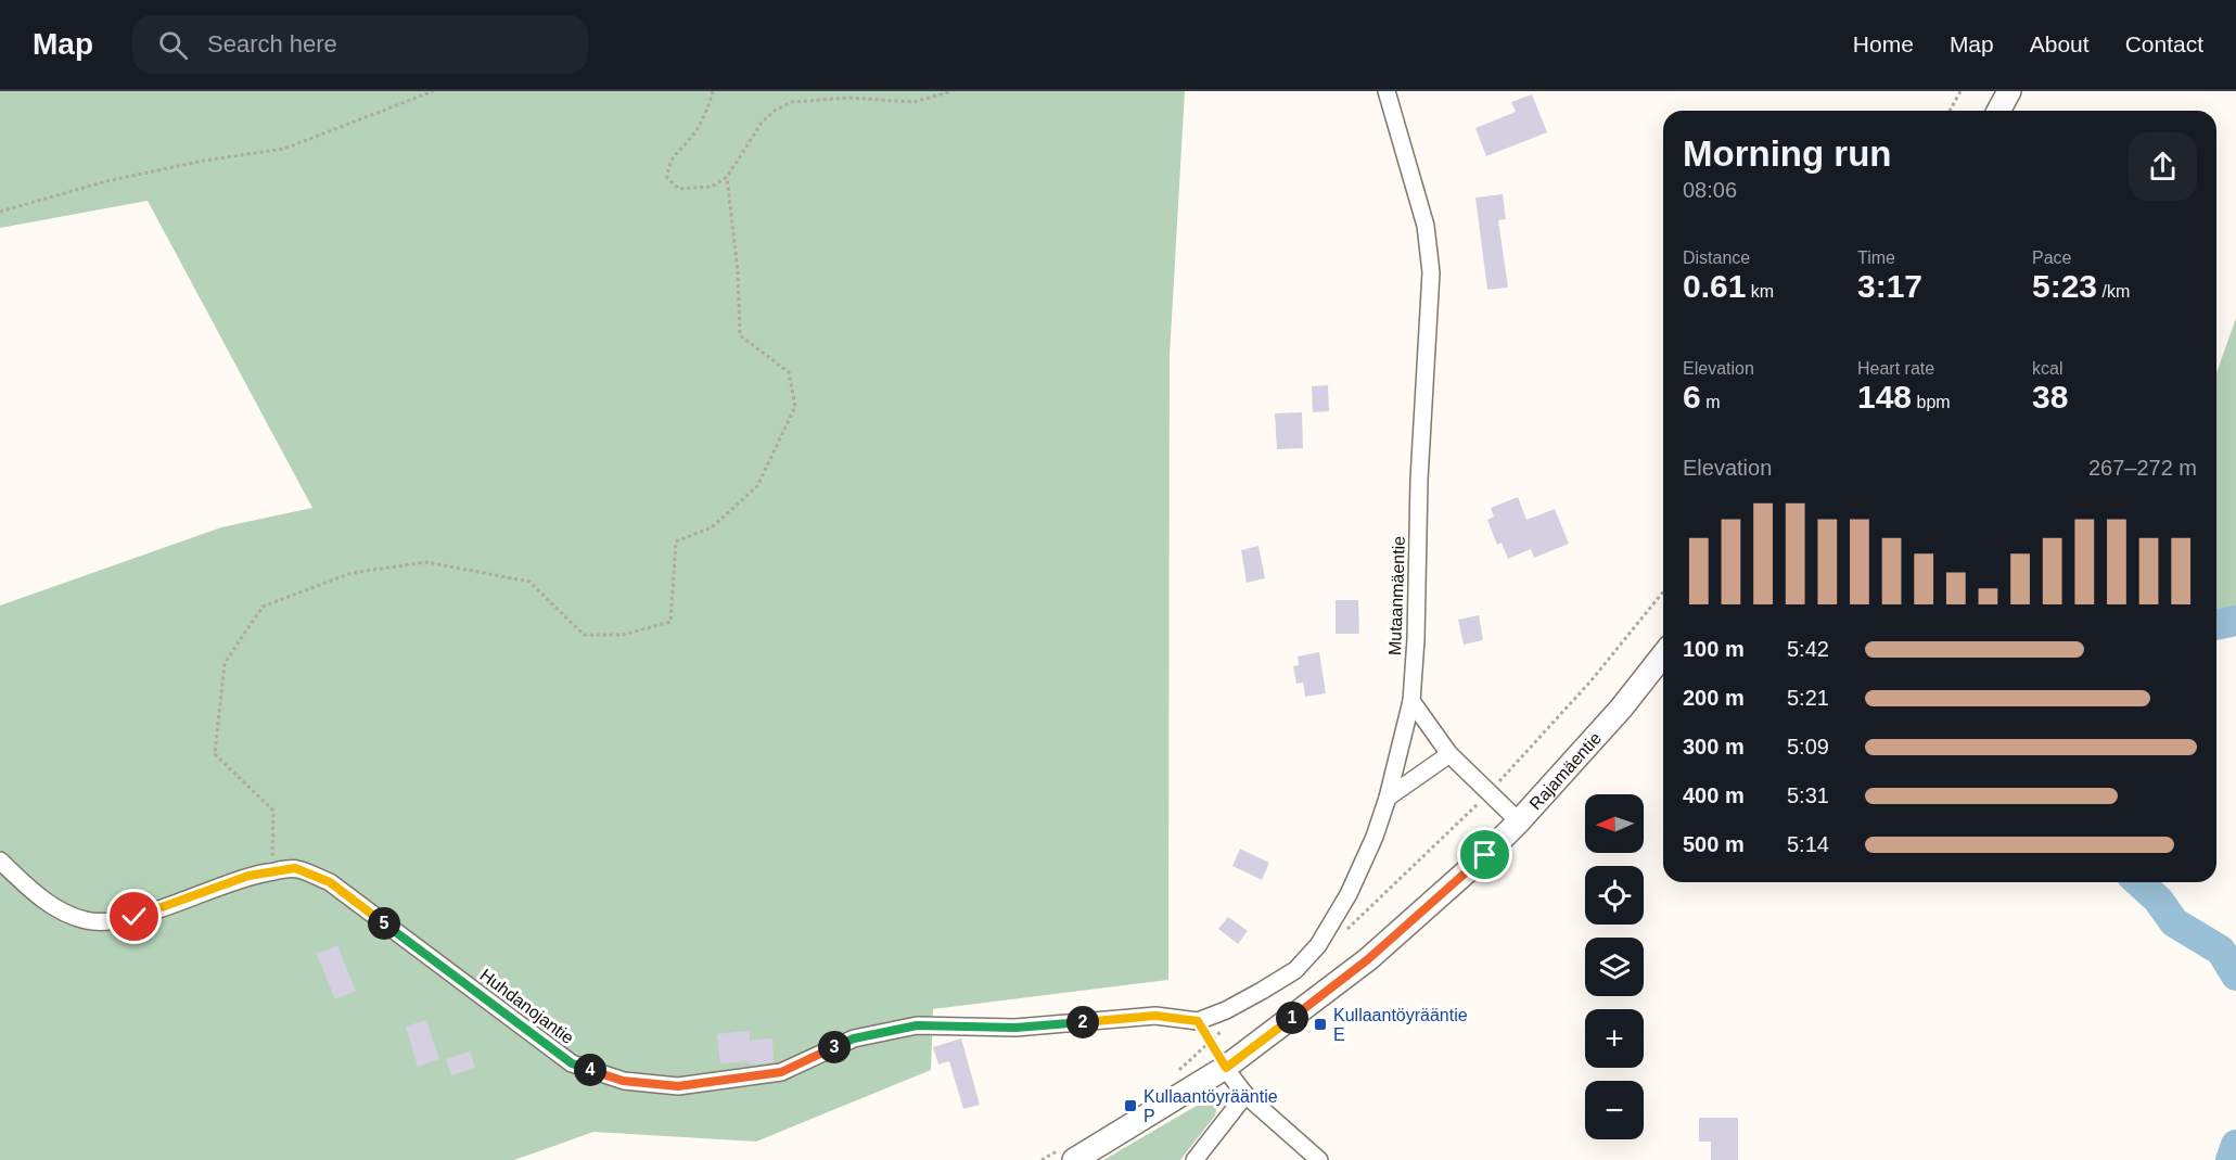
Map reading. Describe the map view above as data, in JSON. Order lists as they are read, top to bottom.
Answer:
{
  "streets": {
    "main road": ["Rajamäentie"],
    "street": ["Mutaanmäentie", "Huhdanojantie"]
  },
  "crossings": [
    ["Mutaanmäentie", "Huhdanojantie"]
  ],
  "places": {
    "transit": ["Kullaantöyrääntie E", "Kullaantöyrääntie P"]
  },
  "north": "left",
  "page": {
    "header": "Map",
    "search": "Search here",
    "nav": [
      "Home",
      "Map",
      "About",
      "Contact"
    ],
    "heading": ["Morning run", "08:06"],
    "stats": [
      ["Distance", "0.61 km"],
      ["Time", "3:17"],
      ["Pace", "5:23 /km"],
      ["Elevation", "6 m"],
      ["Heart rate", "148 bpm"],
      ["kcal", "38"]
    ],
    "chart": ["Elevation", "267–272 m"],
    "list": [
      {
        "name": "100 m",
        "note": "5:42"
      },
      {
        "name": "200 m",
        "note": "5:21"
      },
      {
        "name": "300 m",
        "note": "5:09"
      },
      {
        "name": "400 m",
        "note": "5:31"
      },
      {
        "name": "500 m",
        "note": "5:14"
      }
    ],
    "map_buttons": ["+", "−"],
    "pins": [
      "5",
      "1",
      "2",
      "3",
      "4"
    ]
  }
}
